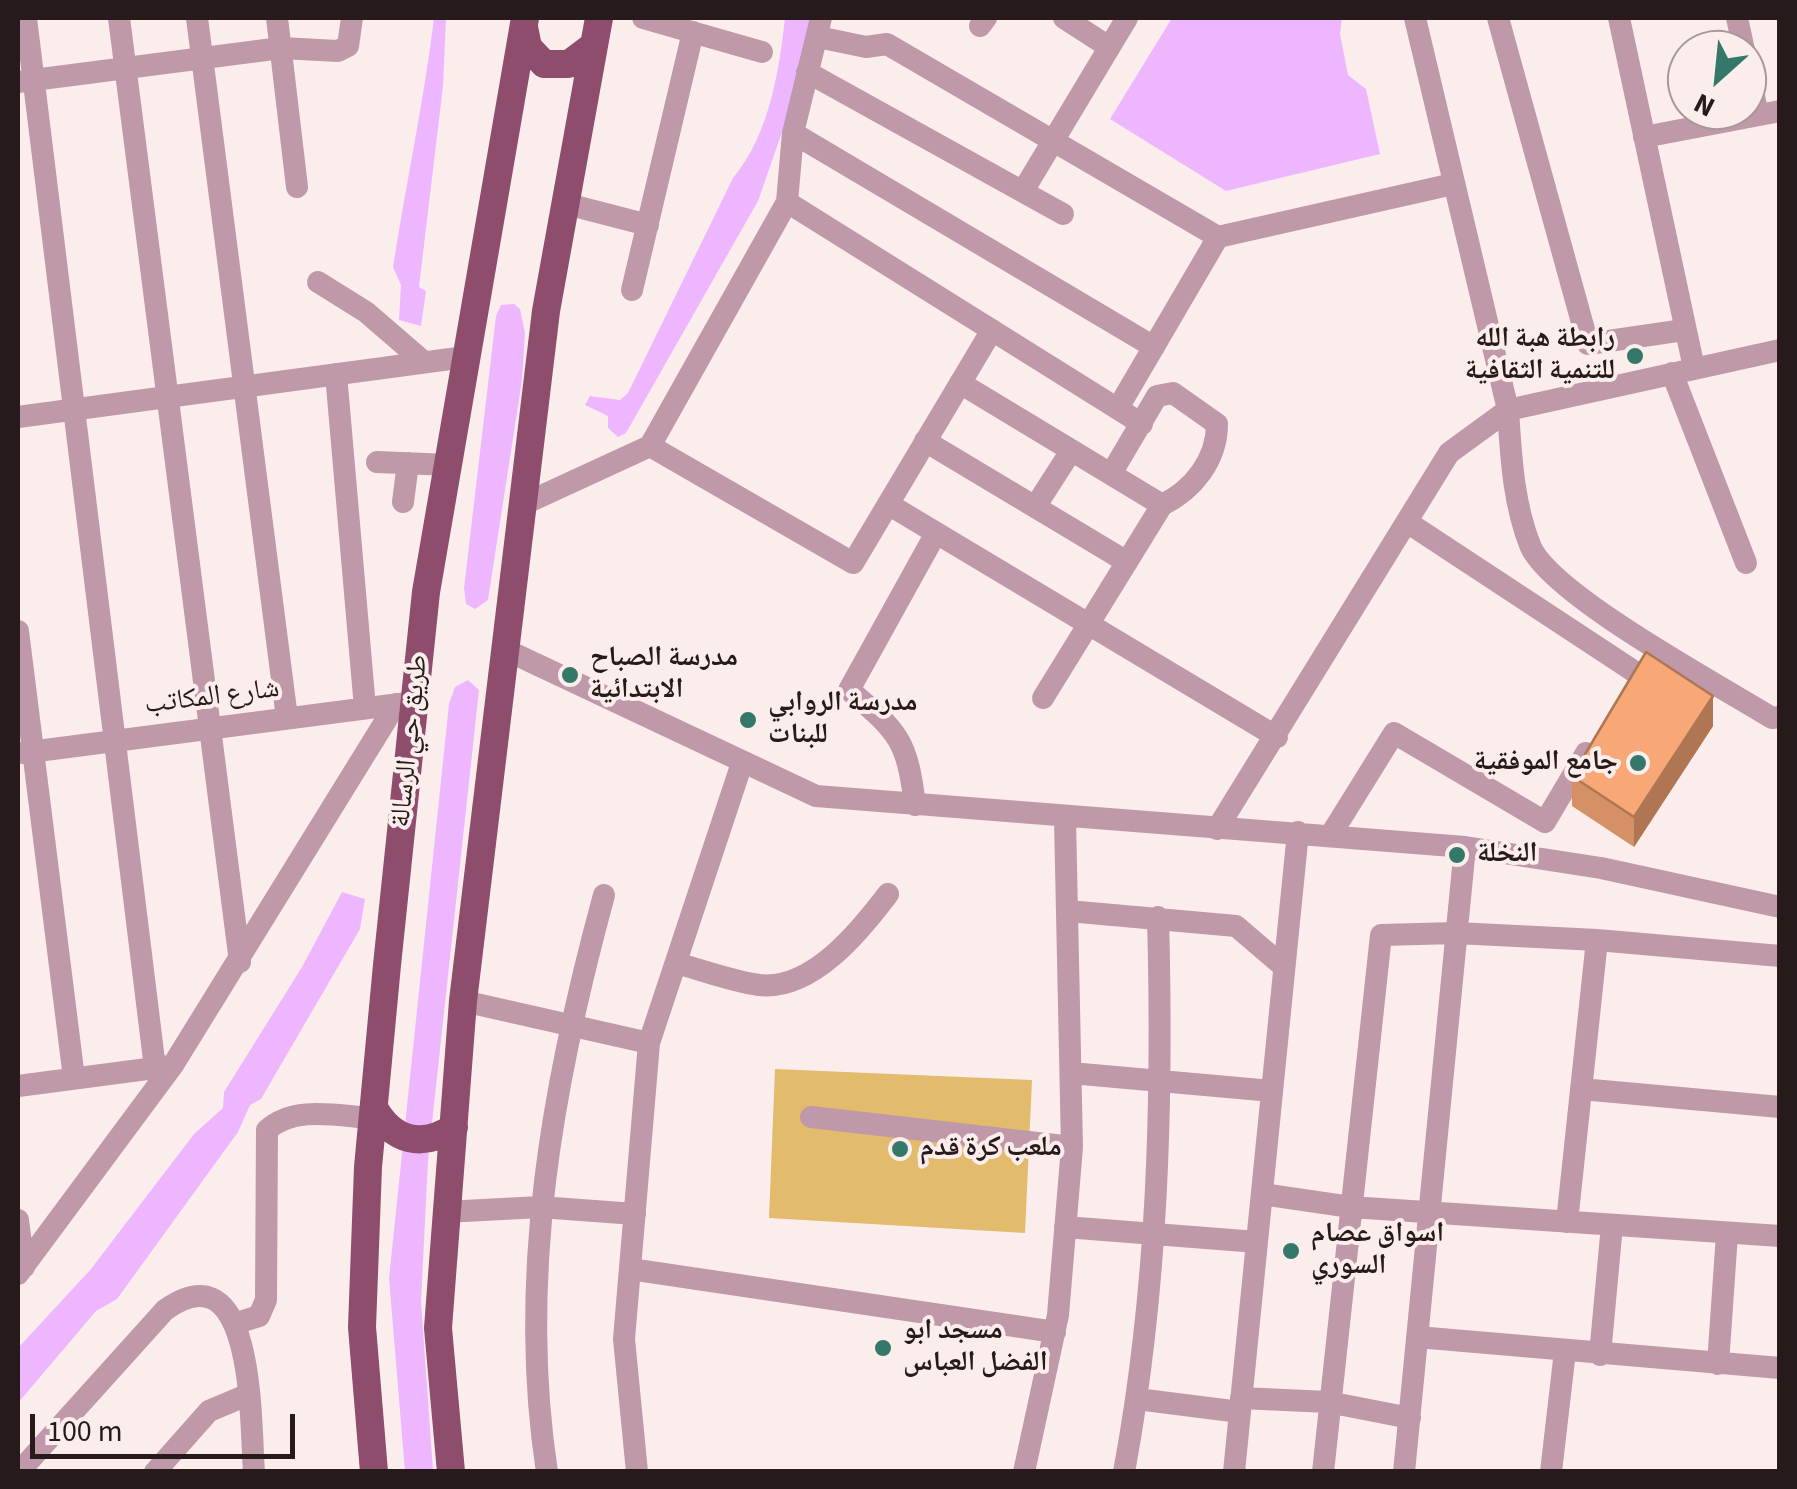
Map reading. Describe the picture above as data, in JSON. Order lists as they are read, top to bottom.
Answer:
{
  "streets": {
    "main road": ["طريق حي الرسالة"],
    "street": ["شارع المكاتب"]
  },
  "crossings": [
    ["شارع المكاتب", "طريق حي الرسالة"]
  ],
  "places": [
    "رابطة هبة الله للتنمية الثقافية",
    "مدرسة الصباح الابتدائية",
    "مدرسة الروابي للبنات",
    "جامع الموفقية",
    "النخلة",
    "ملعب كرة قدم",
    "اسواق عصام السوري",
    "مسجد ابو الفضل العباس"
  ],
  "scale_bar": "100 m",
  "north": "bottom left"
}
